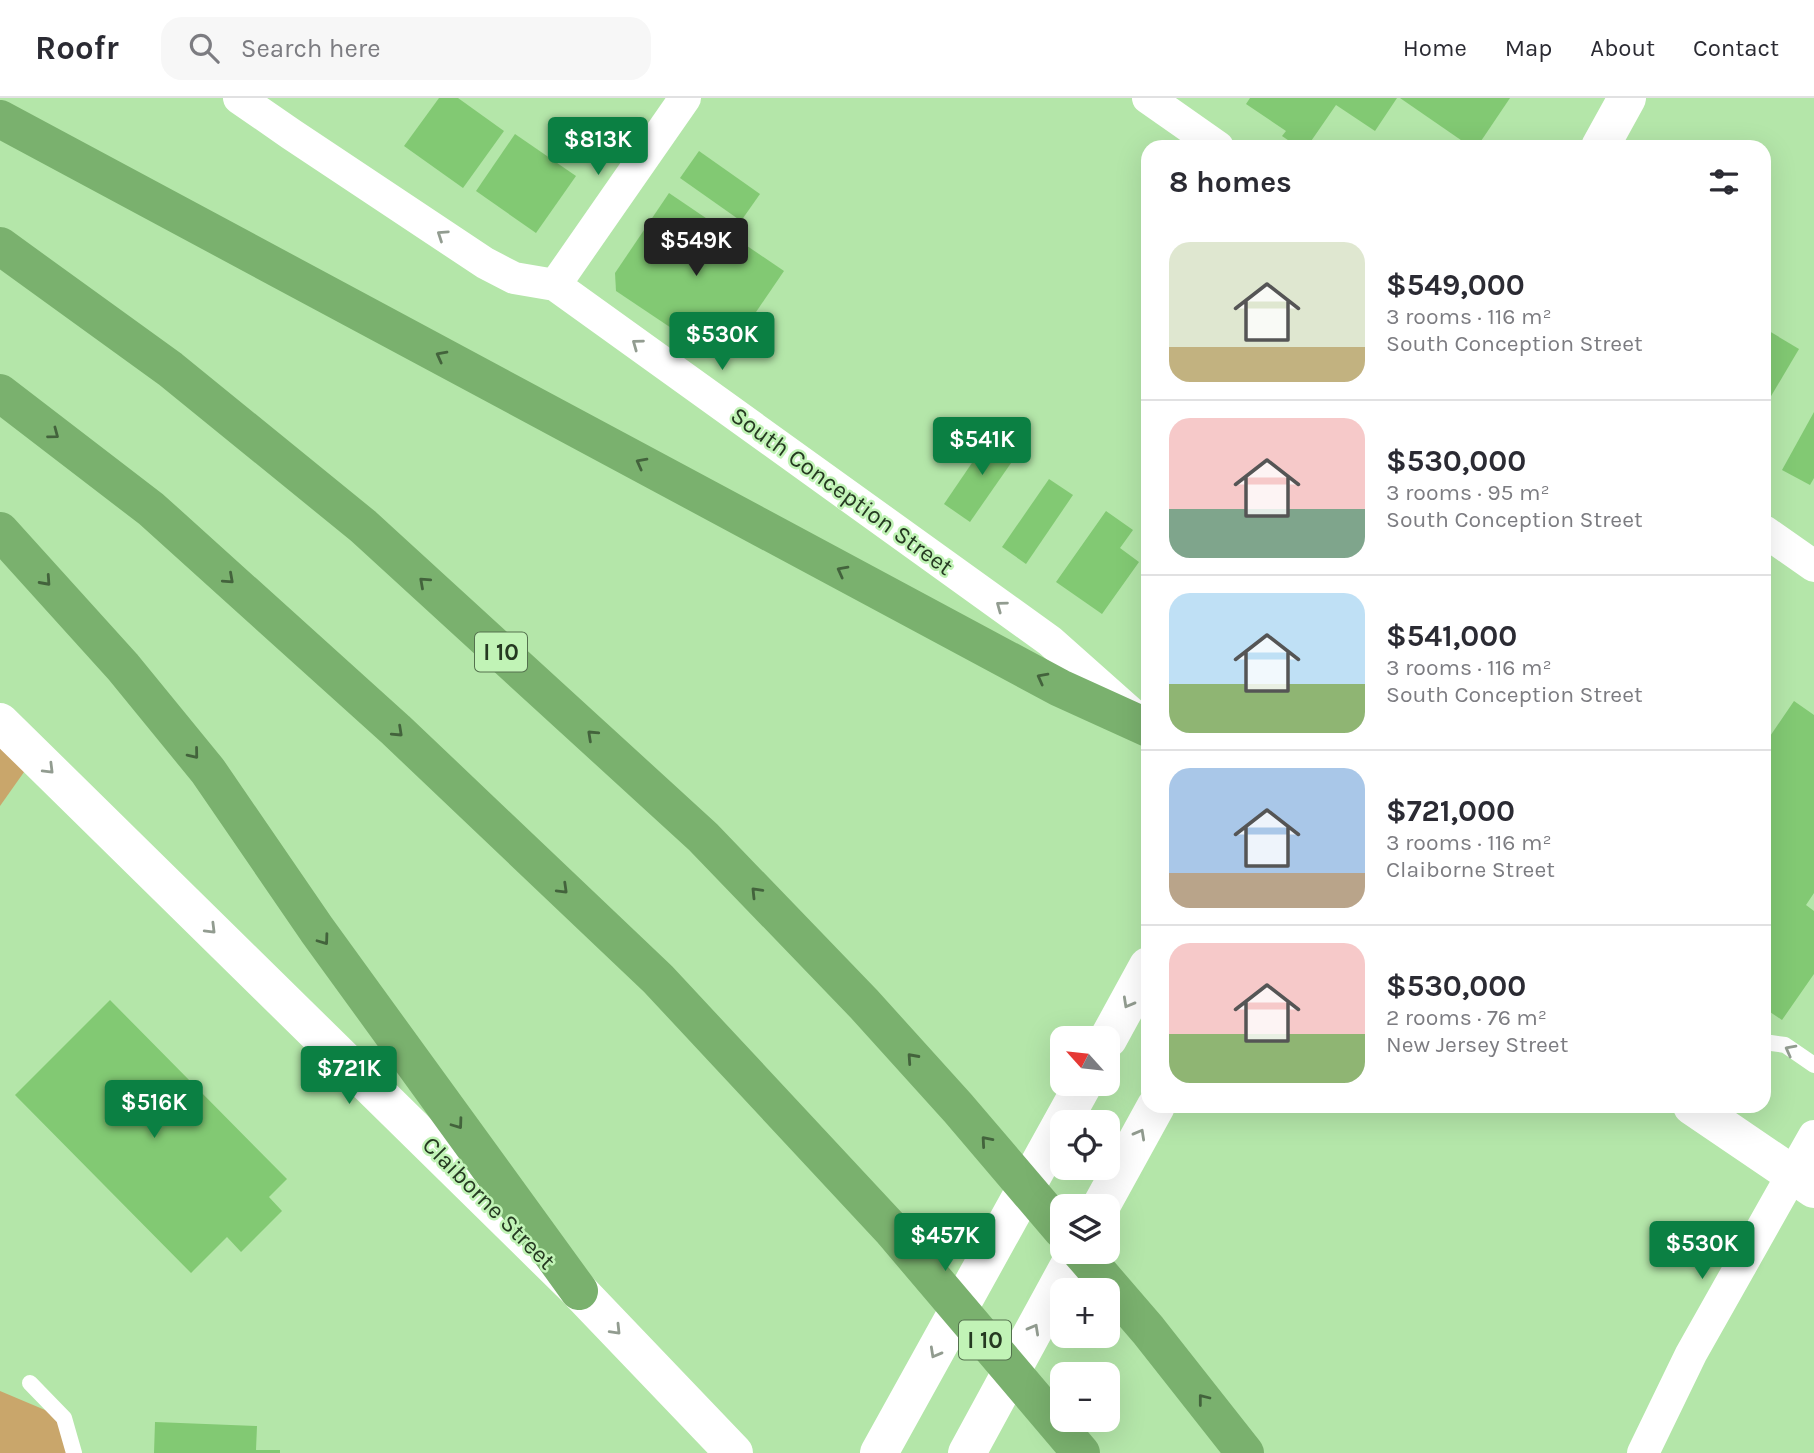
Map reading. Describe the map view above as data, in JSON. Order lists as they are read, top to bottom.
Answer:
{
  "streets": {
    "highway": ["I 10"],
    "street": ["South Conception Street", "Claiborne Street"]
  },
  "one_way": ["South Conception Street", "Claiborne Street"],
  "north": "top left",
  "page": {
    "header": "Roofr",
    "search": "Search here",
    "nav": [
      "Home",
      "Map",
      "About",
      "Contact"
    ],
    "price": [
      "$813K",
      "$549K",
      "$530K",
      "$541K",
      "$721K",
      "$516K",
      "$457K",
      "$530K"
    ],
    "heading": "8 homes",
    "list": [
      {
        "name": "$549,000",
        "note": "3 rooms · 116 m² · South Conception Street"
      },
      {
        "name": "$530,000",
        "note": "3 rooms · 95 m² · South Conception Street"
      },
      {
        "name": "$541,000",
        "note": "3 rooms · 116 m² · South Conception Street"
      },
      {
        "name": "$721,000",
        "note": "3 rooms · 116 m² · Claiborne Street"
      },
      {
        "name": "$530,000",
        "note": "2 rooms · 76 m² · New Jersey Street"
      }
    ],
    "map_buttons": ["+", "−"]
  }
}
